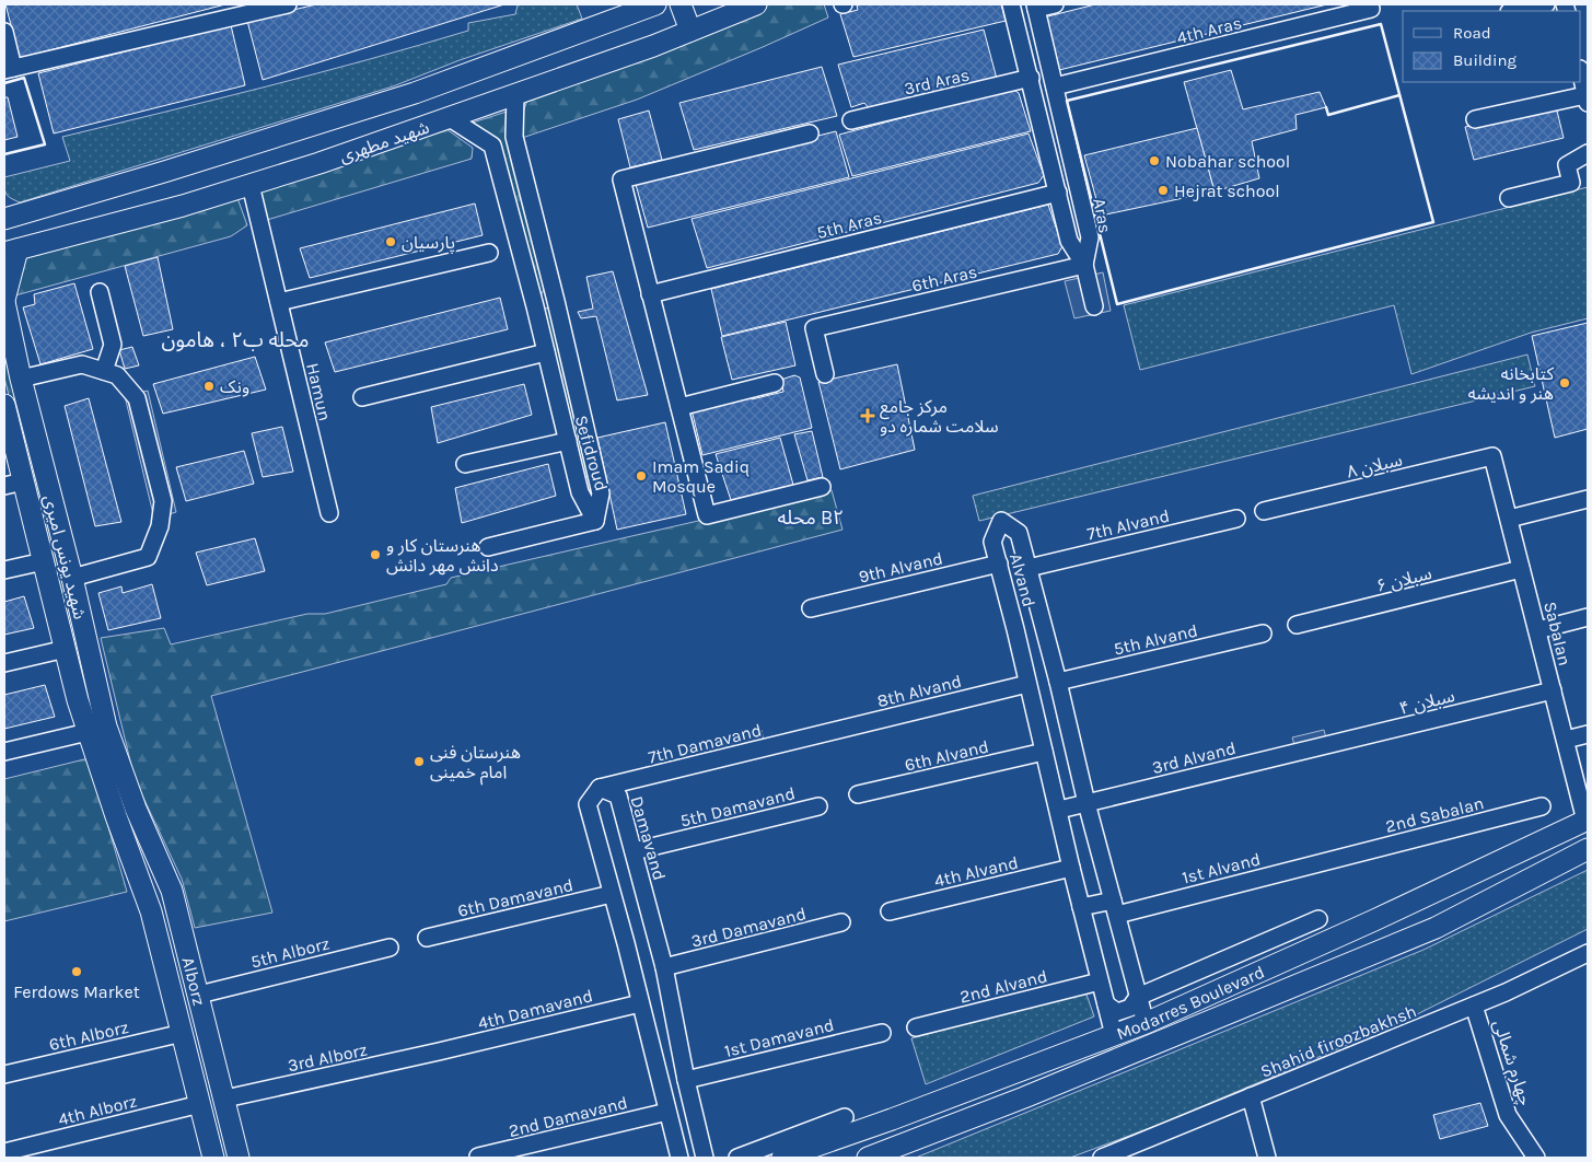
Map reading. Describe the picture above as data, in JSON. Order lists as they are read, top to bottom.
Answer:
{
  "streets": {
    "main road": [
      "شهید مطهری",
      "شهید یونس امیری",
      "Alborz",
      "Modarres Boulevard"
    ],
    "street": [
      "4th Aras",
      "3rd Aras",
      "Aras",
      "5th Aras",
      "6th Aras",
      "Hamun",
      "Sefidroud",
      "سبلان ۸",
      "7th Alvand",
      "9th Alvand",
      "سبلان ۶",
      "Alvand",
      "Sabalan",
      "5th Alvand",
      "8th Alvand",
      "سبلان ۴",
      "7th Damavand",
      "6th Alvand",
      "3rd Alvand",
      "5th Damavand",
      "2nd Sabalan",
      "Damavand",
      "1st Alvand",
      "4th Alvand",
      "6th Damavand",
      "3rd Damavand",
      "5th Alborz",
      "2nd Alvand",
      "4th Damavand",
      "6th Alborz",
      "1st Damavand",
      "Shahid firoozbakhsh",
      "3rd Alborz",
      "چهارم شمالی",
      "4th Alborz",
      "2nd Damavand"
    ]
  },
  "crossings": [
    ["4th Aras", "Aras"],
    ["3rd Aras", "Aras"],
    ["شهید مطهری", "Hamun"],
    ["شهید مطهری", "Sefidroud"],
    ["شهید مطهری", "شهید یونس امیری"],
    ["Aras", "5th Aras"],
    ["Aras", "6th Aras"],
    ["سبلان ۸", "Sabalan"],
    ["7th Alvand", "Alvand"],
    ["شهید یونس امیری", "Alborz"],
    ["9th Alvand", "Alvand"],
    ["سبلان ۶", "Sabalan"],
    ["Alvand", "5th Alvand"],
    ["Alvand", "8th Alvand"],
    ["Alvand", "6th Alvand"],
    ["Alvand", "3rd Alvand"],
    ["Alvand", "1st Alvand"],
    ["Alvand", "4th Alvand"],
    ["Alvand", "2nd Alvand"],
    ["Alvand", "Modarres Boulevard"],
    ["Sabalan", "سبلان ۴"],
    ["Sabalan", "Modarres Boulevard"],
    ["8th Alvand", "7th Damavand"],
    ["سبلان ۴", "3rd Alvand"],
    ["7th Damavand", "Damavand"],
    ["5th Damavand", "Damavand"],
    ["2nd Sabalan", "1st Alvand"],
    ["Damavand", "3rd Damavand"],
    ["Damavand", "1st Damavand"],
    ["5th Alborz", "Alborz"],
    ["Alborz", "6th Alborz"],
    ["Alborz", "3rd Alborz"],
    ["Alborz", "4th Alborz"],
    ["4th Damavand", "3rd Alborz"],
    ["Shahid firoozbakhsh", "چهارم شمالی"]
  ],
  "districts": ["محله ب۲ ، هامون", "محله B۲"],
  "places": {
    "other": [
      "Nobahar school",
      "Hejrat school",
      "پارسیان",
      "کتابخانه هنر و اندیشه",
      "ونک",
      "Imam Sadiq Mosque",
      "هنرستان کار و دانش مهر دانش",
      "هنرستان فنی امام خمینی",
      "Ferdows Market"
    ],
    "health": ["مرکز جامع سلامت شماره دو"]
  },
  "legend": ["Road", "Building"]
}
